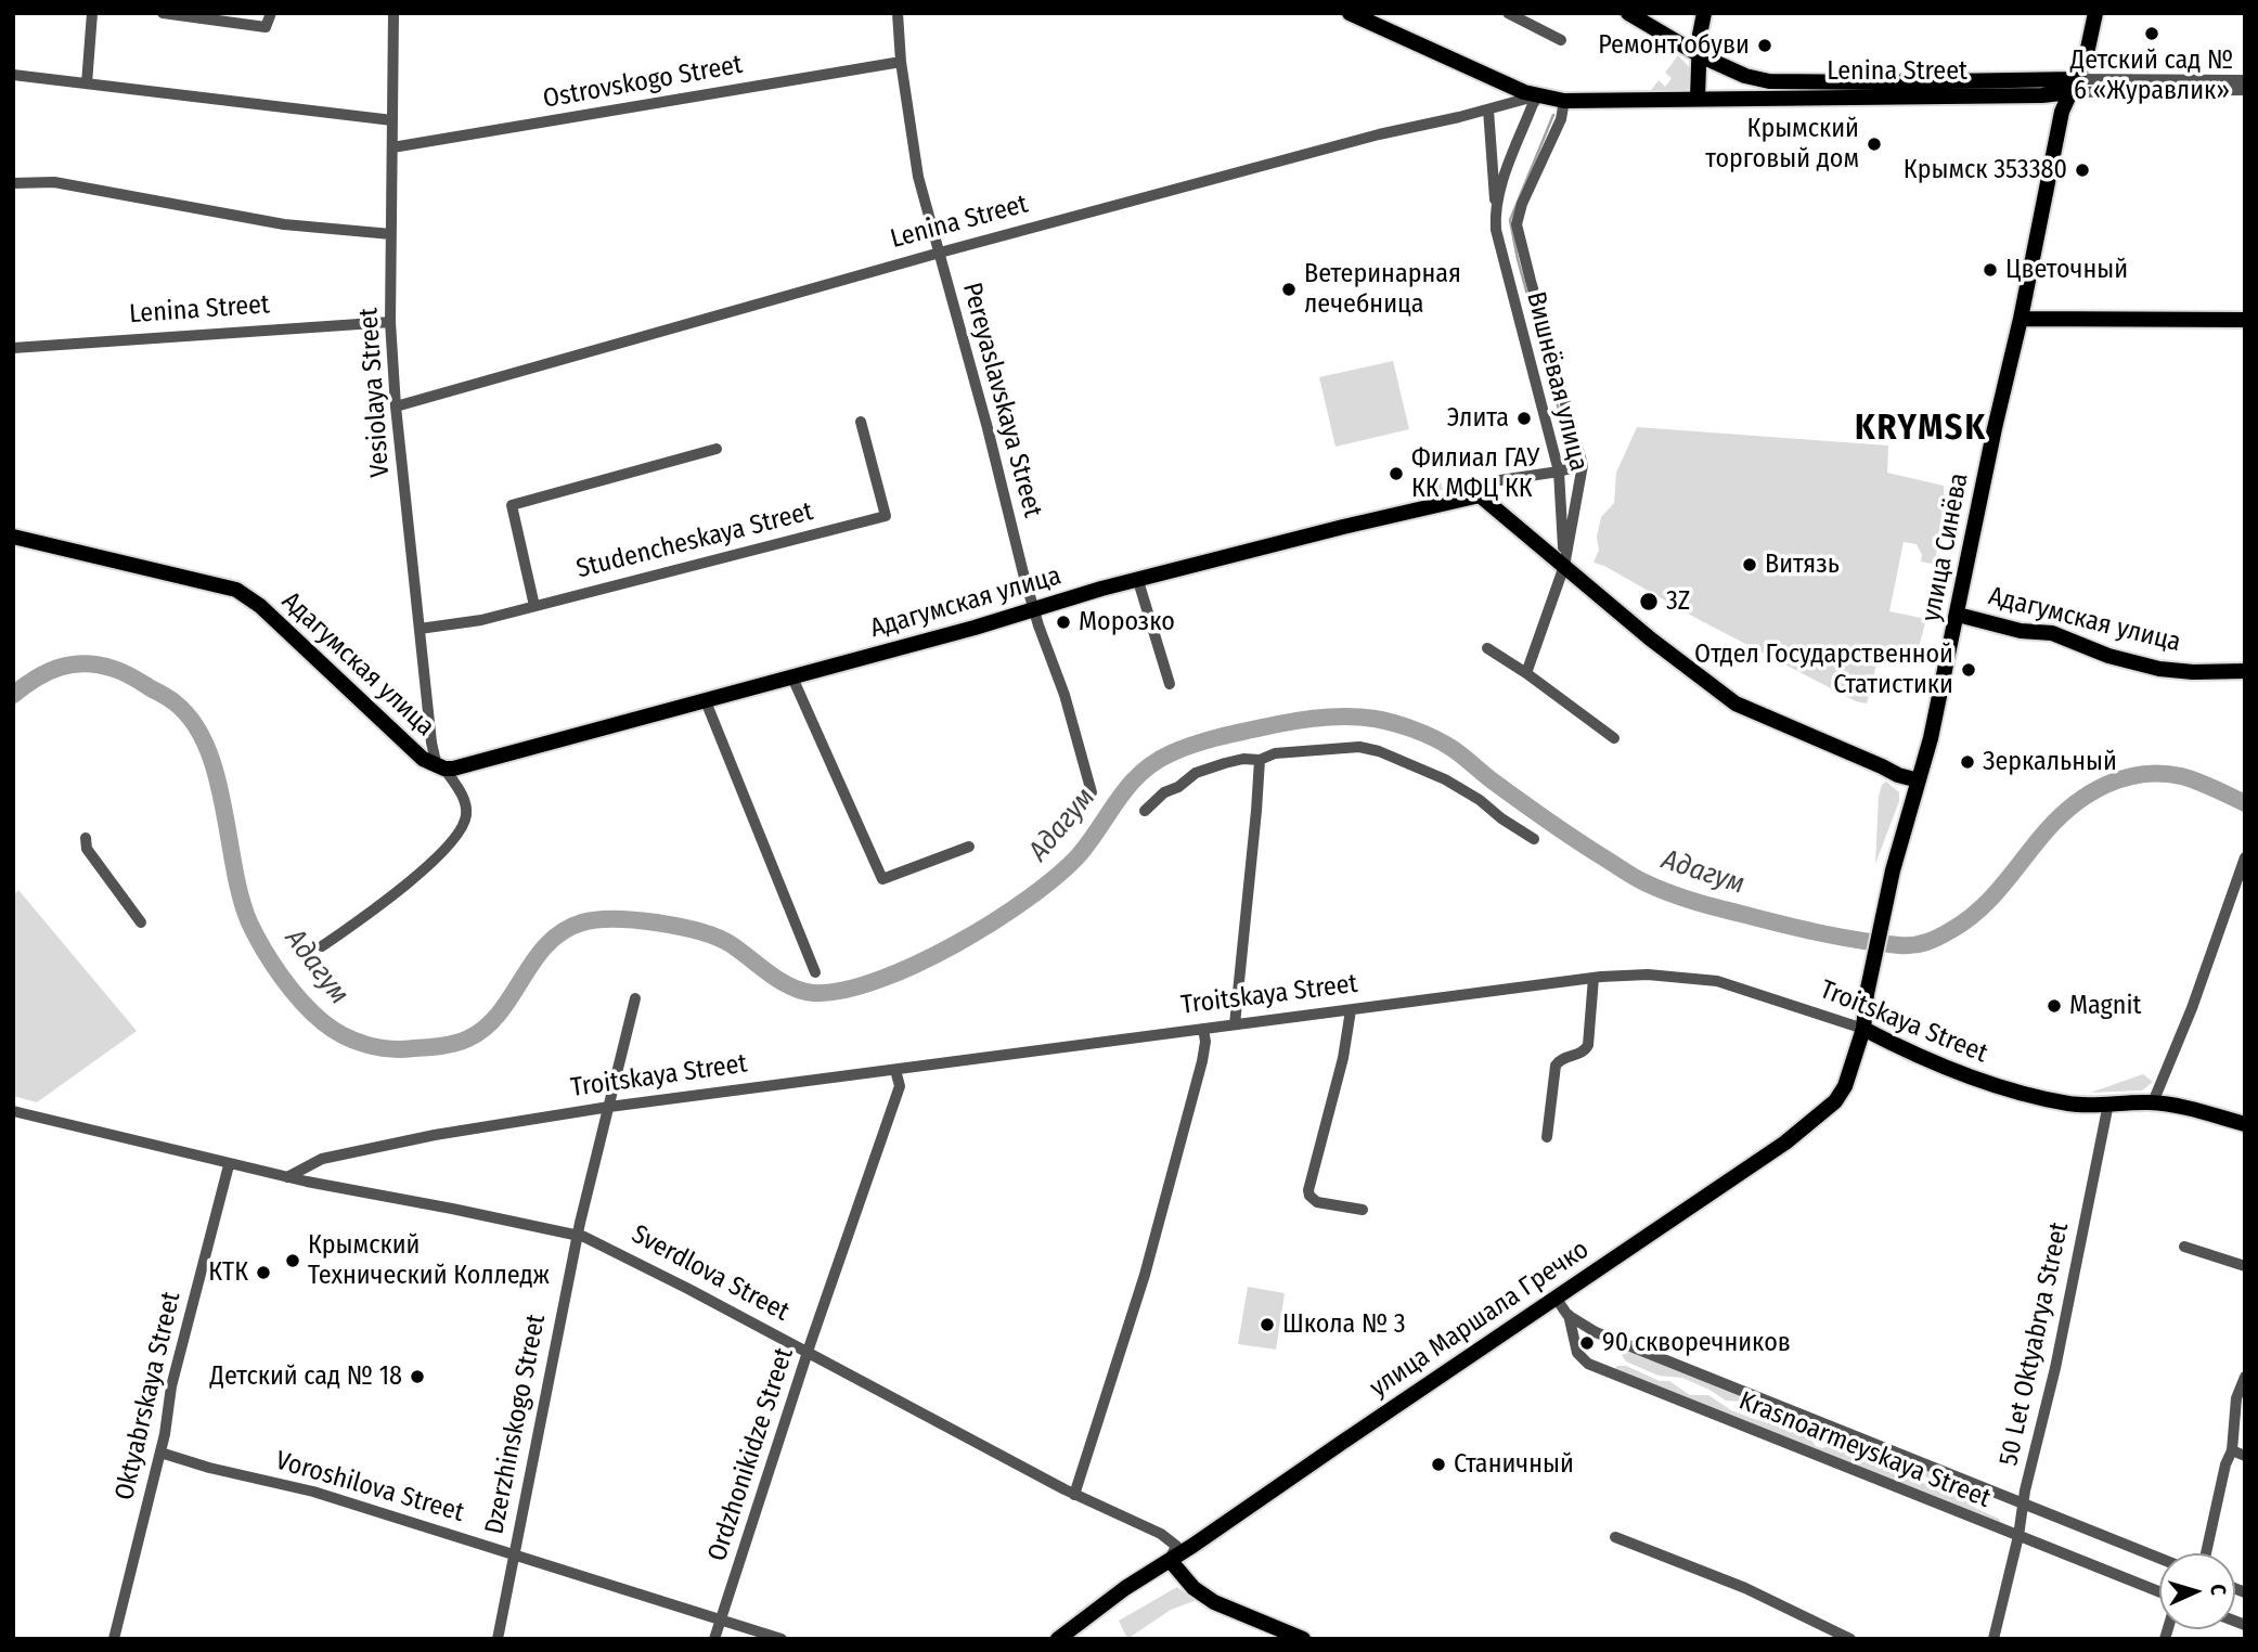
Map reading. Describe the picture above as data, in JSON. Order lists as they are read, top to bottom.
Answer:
{
  "streets": {
    "main road": [
      "Lenina Street",
      "улица Синёва",
      "Адагумская улица",
      "Troitskaya Street",
      "Sverdlova Street",
      "улица Маршала Гречко"
    ],
    "street": [
      "Ostrovskogo Street",
      "Вишнёвая улица",
      "Vesiolaya Street",
      "Pereyaslavskaya Street",
      "Studencheskaya Street",
      "50 Let Oktyabrya Street",
      "Oktyabrskaya Street",
      "Dzerzhinskogo Street",
      "Krasnoarmeyskaya Street",
      "Ordzhonikidze Street",
      "Voroshilova Street"
    ]
  },
  "crossings": [
    ["Lenina Street", "Вишнёвая улица"],
    ["Lenina Street", "Vesiolaya Street"],
    ["Lenina Street", "Pereyaslavskaya Street"],
    ["Lenina Street", "улица Синёва"],
    ["Ostrovskogo Street", "Vesiolaya Street"],
    ["Ostrovskogo Street", "Pereyaslavskaya Street"],
    ["Vesiolaya Street", "Studencheskaya Street"],
    ["Vesiolaya Street", "Адагумская улица"],
    ["Pereyaslavskaya Street", "Адагумская улица"],
    ["улица Синёва", "Адагумская улица"],
    ["улица Синёва", "улица Маршала Гречко"],
    ["Troitskaya Street", "Sverdlova Street"],
    ["Troitskaya Street", "улица Маршала Гречко"],
    ["Troitskaya Street", "50 Let Oktyabrya Street"],
    ["Troitskaya Street", "Dzerzhinskogo Street"],
    ["Troitskaya Street", "Ordzhonikidze Street"],
    ["Sverdlova Street", "улица Маршала Гречко"],
    ["Sverdlova Street", "Oktyabrskaya Street"],
    ["Sverdlova Street", "Dzerzhinskogo Street"],
    ["Sverdlova Street", "Ordzhonikidze Street"],
    ["улица Маршала Гречко", "Krasnoarmeyskaya Street"],
    ["50 Let Oktyabrya Street", "Krasnoarmeyskaya Street"],
    ["Oktyabrskaya Street", "Voroshilova Street"],
    ["Dzerzhinskogo Street", "Voroshilova Street"],
    ["Ordzhonikidze Street", "Voroshilova Street"]
  ],
  "districts": ["KRYMSK"],
  "water": ["Адагум"],
  "places": [
    "Детский сад № 6 «Журавлик»",
    "Ремонт обуви",
    "Крымский торговый дом",
    "Крымск 353380",
    "Цветочный",
    "Ветеринарная лечебница",
    "Элита",
    "Филиал ГАУ КК МФЦ КК",
    "Витязь",
    "3Z",
    "Морозко",
    "Отдел Государственной Статистики",
    "Зеркальный",
    "Magnit",
    "Крымский Технический Колледж",
    "КТК",
    "Школа № 3",
    "90 скворечников",
    "Детский сад № 18",
    "Станичный"
  ],
  "north": "right"
}
